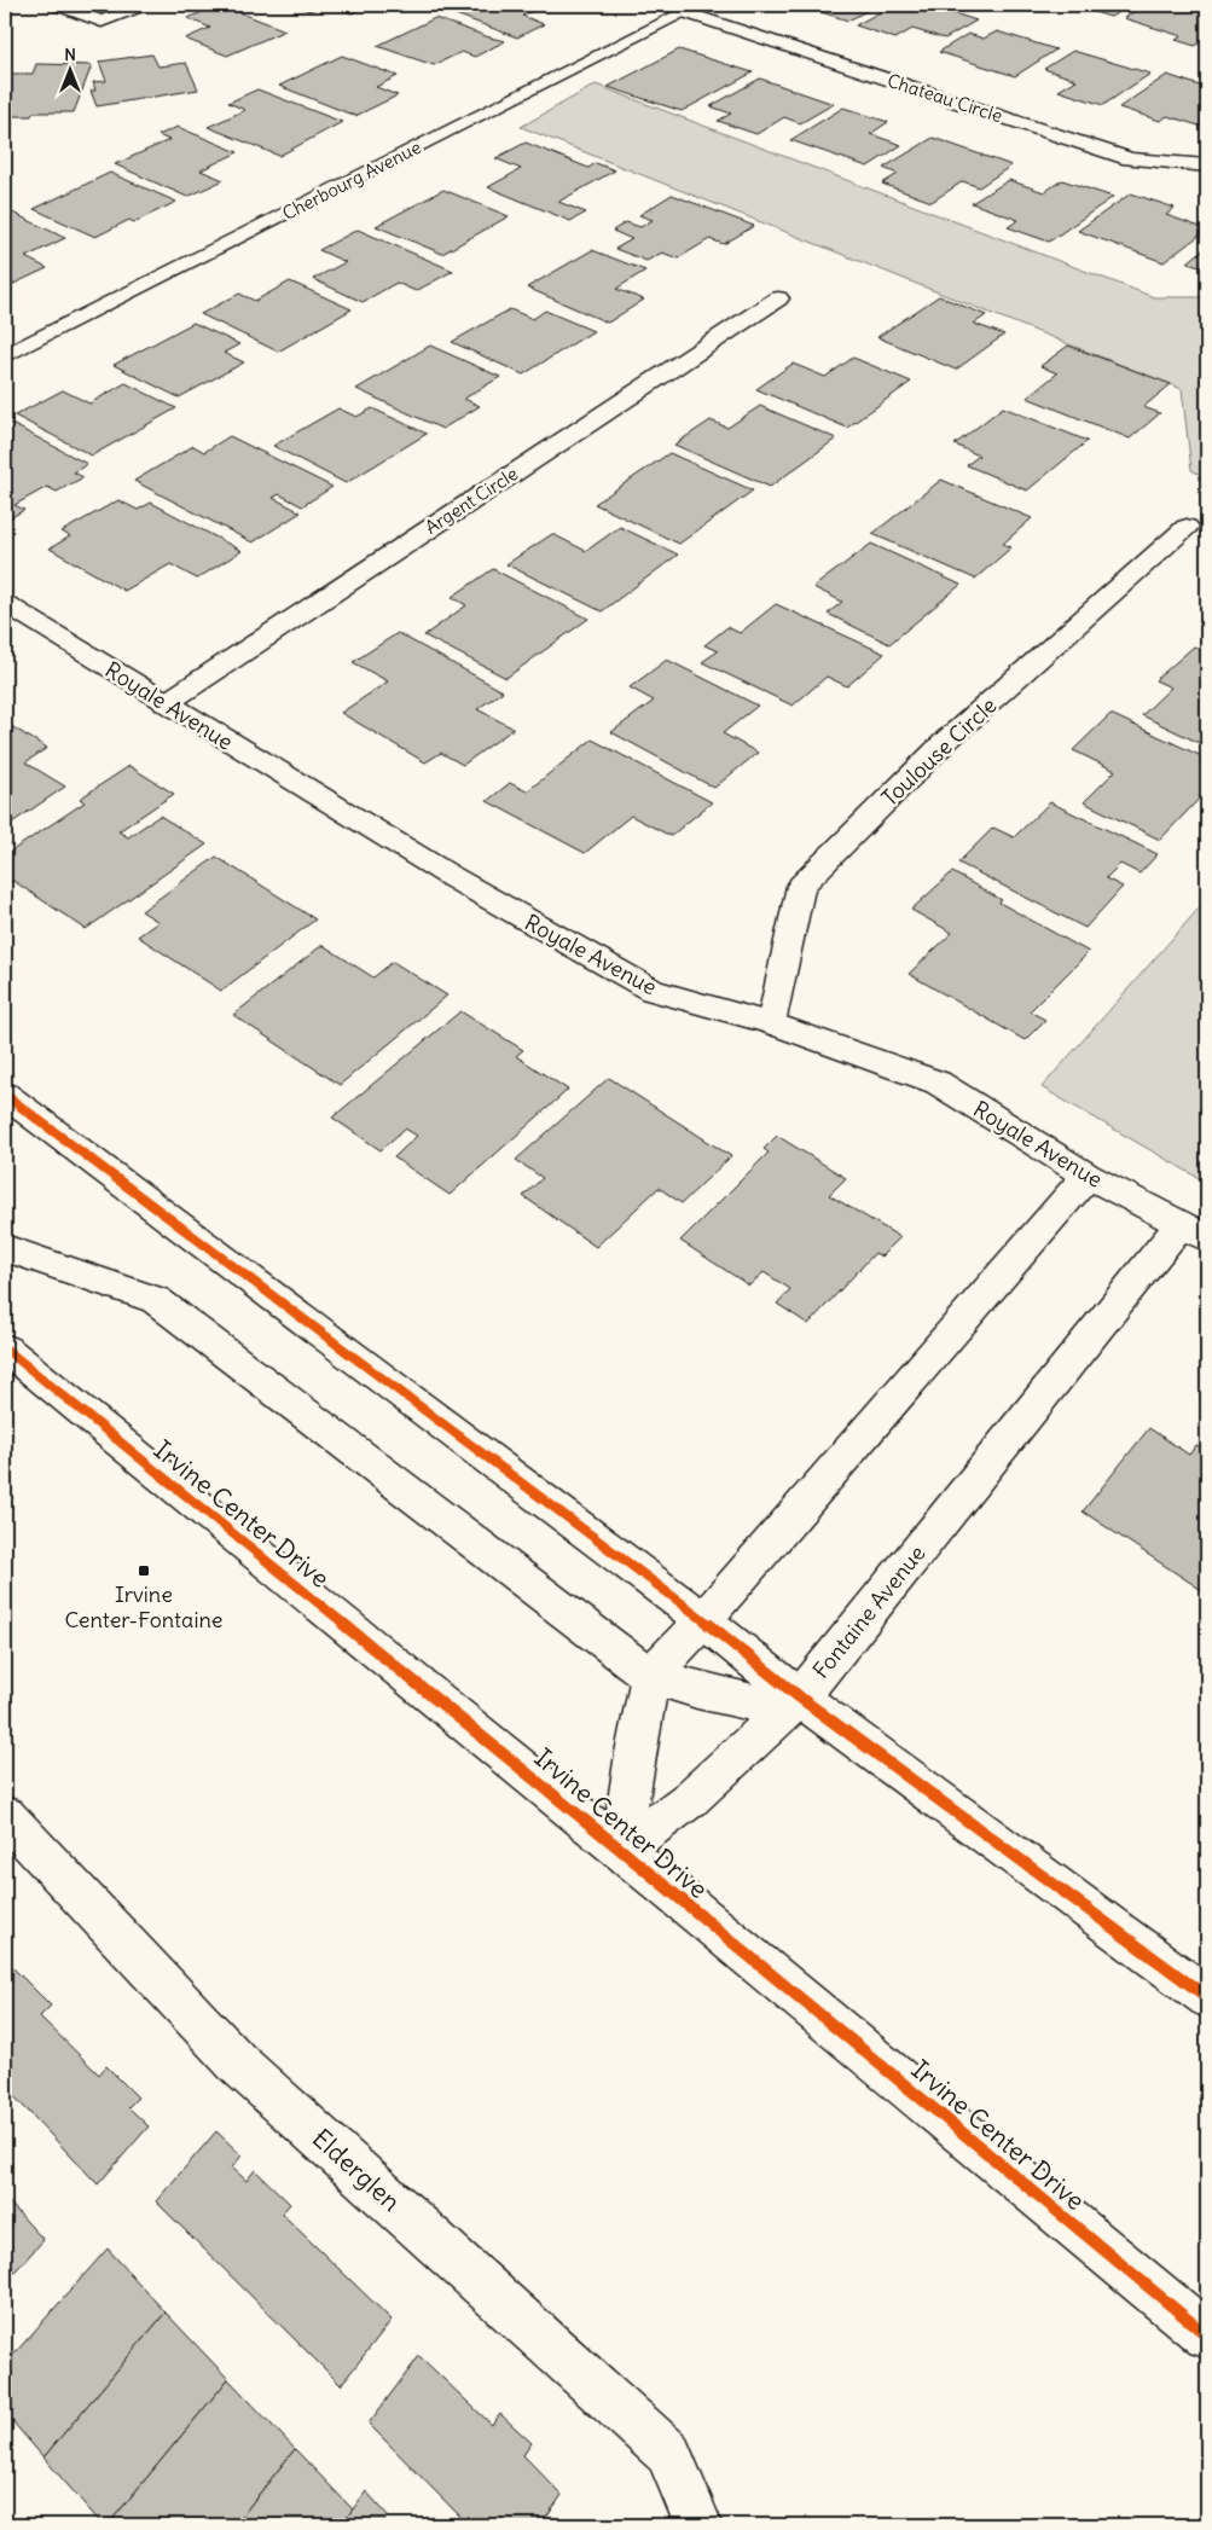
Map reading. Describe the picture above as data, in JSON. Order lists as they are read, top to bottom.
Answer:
{
  "streets": {
    "street": [
      "Chateau Circle",
      "Cherbourg Avenue",
      "Argent Circle",
      "Royale Avenue",
      "Toulouse Circle",
      "Irvine Center Drive",
      "Fontaine Avenue",
      "Elderglen"
    ]
  },
  "crossings": [
    ["Chateau Circle", "Cherbourg Avenue"],
    ["Argent Circle", "Royale Avenue"],
    ["Royale Avenue", "Toulouse Circle"],
    ["Royale Avenue", "Fontaine Avenue"],
    ["Irvine Center Drive", "Fontaine Avenue"]
  ],
  "places": {
    "transit": ["Irvine Center-Fontaine"]
  },
  "north": "top"
}
